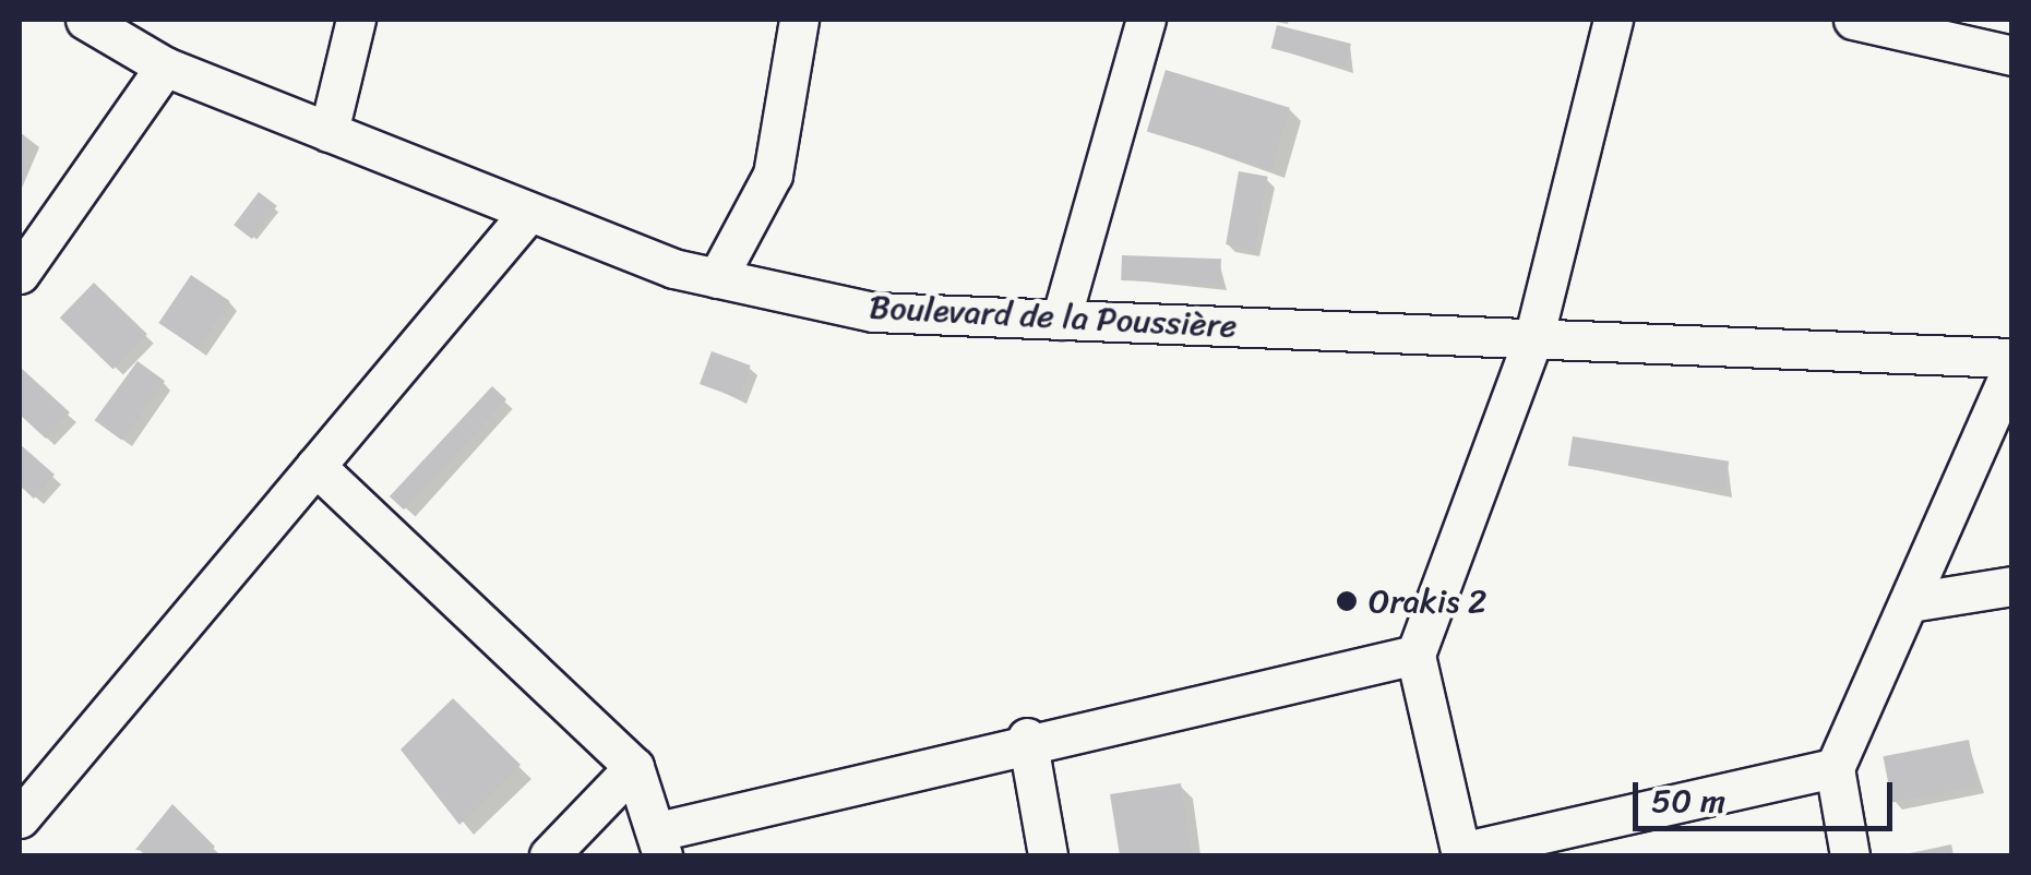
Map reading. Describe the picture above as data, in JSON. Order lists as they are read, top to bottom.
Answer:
{
  "streets": {
    "street": ["Boulevard de la Poussière"]
  },
  "places": ["Orakis 2"],
  "scale_bar": "50 m"
}
